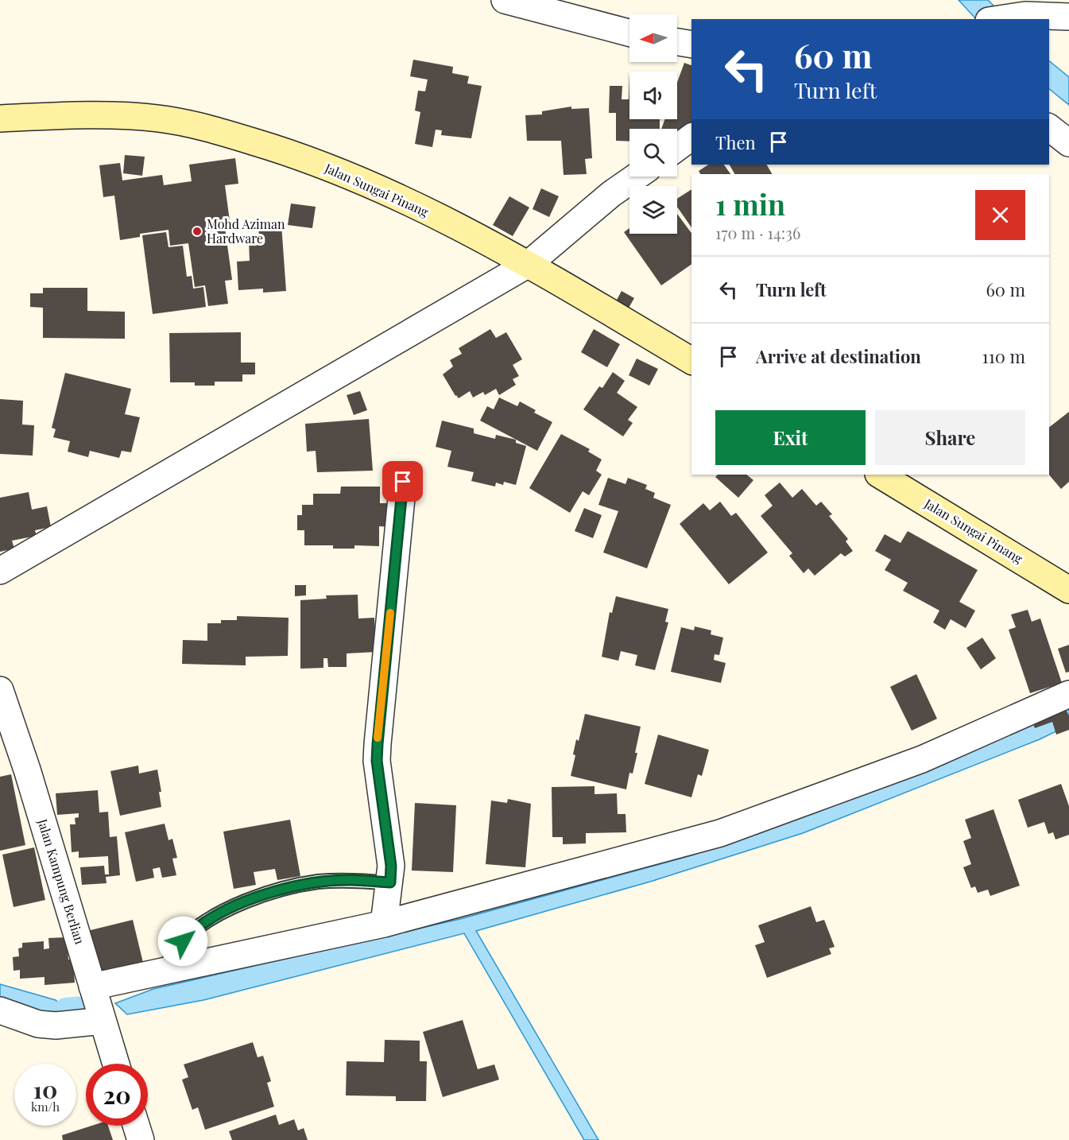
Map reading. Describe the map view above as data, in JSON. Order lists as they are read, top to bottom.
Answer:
{
  "streets": {
    "street": ["Jalan Sungai Pinang", "Jalan Kampung Berlian"]
  },
  "places": ["Mohd Aziman Hardware"],
  "north": "left",
  "page": {
    "turn": ["60 m", "Turn left"],
    "then": "Then",
    "heading": ["1 min", "170 m · 14:36"],
    "list": [
      {
        "name": "Turn left",
        "value": "60 m"
      },
      {
        "name": "Arrive at destination",
        "value": "110 m"
      }
    ],
    "buttons": ["Exit", "Share"],
    "speed": "10 km/h",
    "limit": "20"
  }
}
